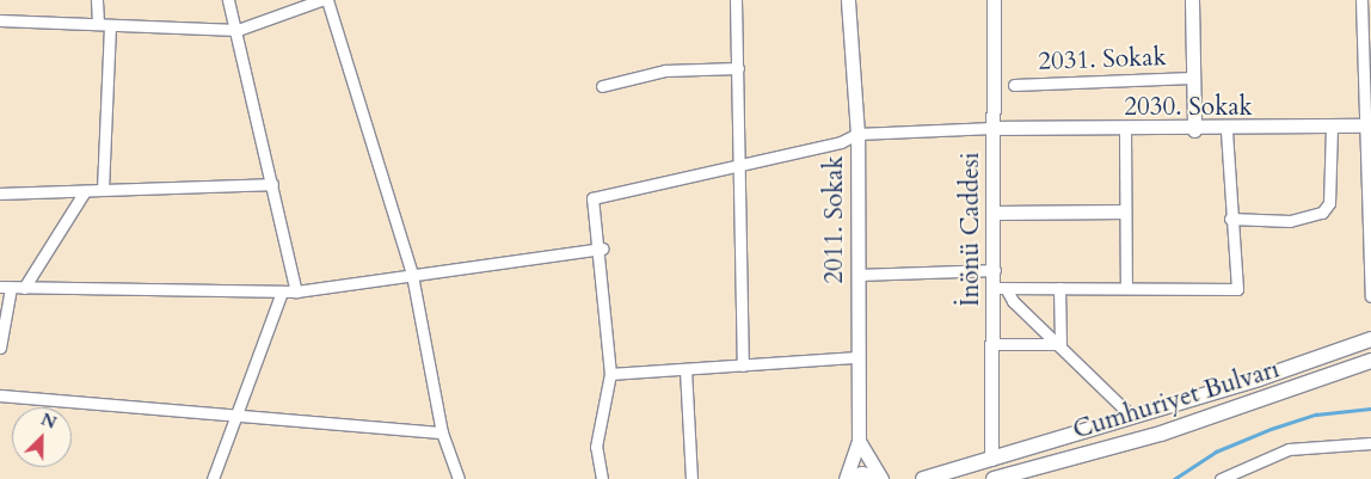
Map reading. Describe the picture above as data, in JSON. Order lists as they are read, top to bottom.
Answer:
{
  "streets": {
    "main road": ["Cumhuriyet Bulvarı"],
    "street": [
      "2031. Sokak",
      "2030. Sokak",
      "2011. Sokak",
      "İnönü Caddesi"
    ]
  },
  "crossings": [
    ["2030. Sokak", "İnönü Caddesi"]
  ],
  "north": "top right"
}
